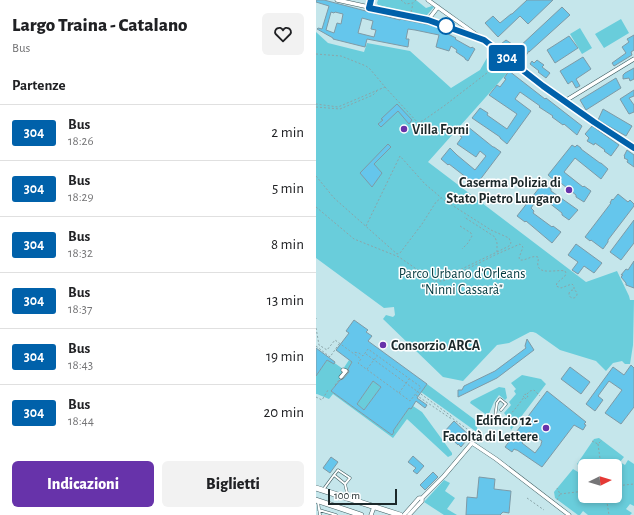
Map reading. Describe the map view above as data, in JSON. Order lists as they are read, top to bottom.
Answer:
{
  "parks": ["Parco Urbano d'Orleans \"Ninni Cassarà\""],
  "places": [
    "Villa Forni",
    "Caserma Polizia di Stato Pietro Lungaro",
    "Consorzio ARCA",
    "Edificio 12 - Facoltà di Lettere"
  ],
  "lines": ["bus line 304"],
  "scale_bar": "100 m",
  "north": "right",
  "page": {
    "heading": [
      ["Largo Traina - Catalano", "Bus"],
      "Partenze"
    ],
    "on_map": "304",
    "list": [
      {
        "mark": "304",
        "name": "Bus",
        "note": "18:26",
        "value": "2 min"
      },
      {
        "mark": "304",
        "name": "Bus",
        "note": "18:29",
        "value": "5 min"
      },
      {
        "mark": "304",
        "name": "Bus",
        "note": "18:32",
        "value": "8 min"
      },
      {
        "mark": "304",
        "name": "Bus",
        "note": "18:37",
        "value": "13 min"
      },
      {
        "mark": "304",
        "name": "Bus",
        "note": "18:43",
        "value": "19 min"
      },
      {
        "mark": "304",
        "name": "Bus",
        "note": "18:44",
        "value": "20 min"
      }
    ],
    "buttons": ["Indicazioni", "Biglietti"],
    "scale": "100 m"
  }
}
